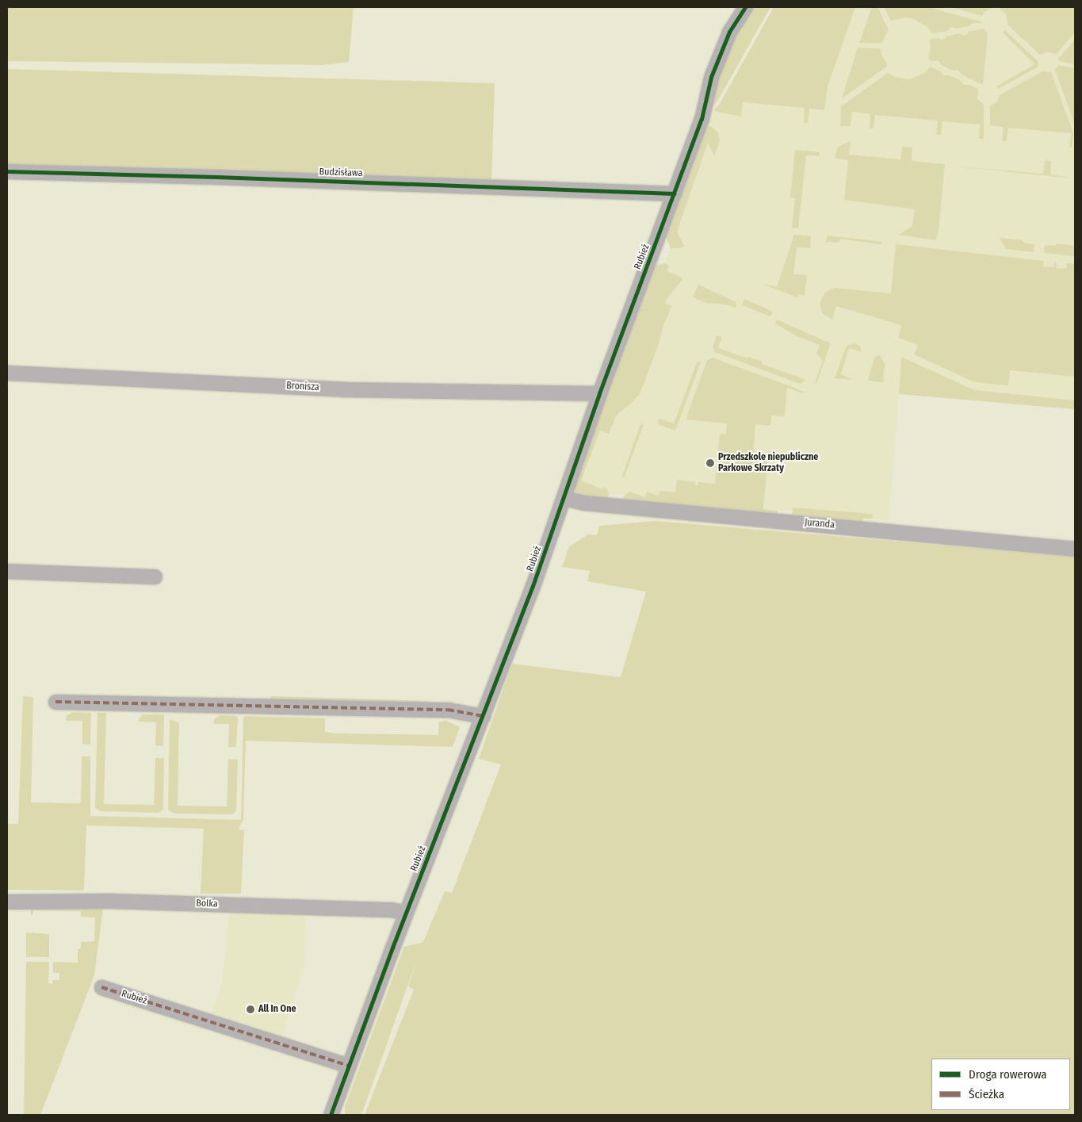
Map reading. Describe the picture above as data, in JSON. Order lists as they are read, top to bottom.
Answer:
{
  "streets": {
    "street": [
      "Budzisława",
      "Rubież",
      "Bronisza",
      "Juranda",
      "Bolka"
    ]
  },
  "crossings": [
    ["Budzisława", "Rubież"],
    ["Rubież", "Bronisza"],
    ["Rubież", "Juranda"],
    ["Rubież", "Bolka"]
  ],
  "places": ["Przedszkole niepubliczne Parkowe Skrzaty", "All In One"],
  "legend": ["Droga rowerowa", "Ścieżka"]
}
